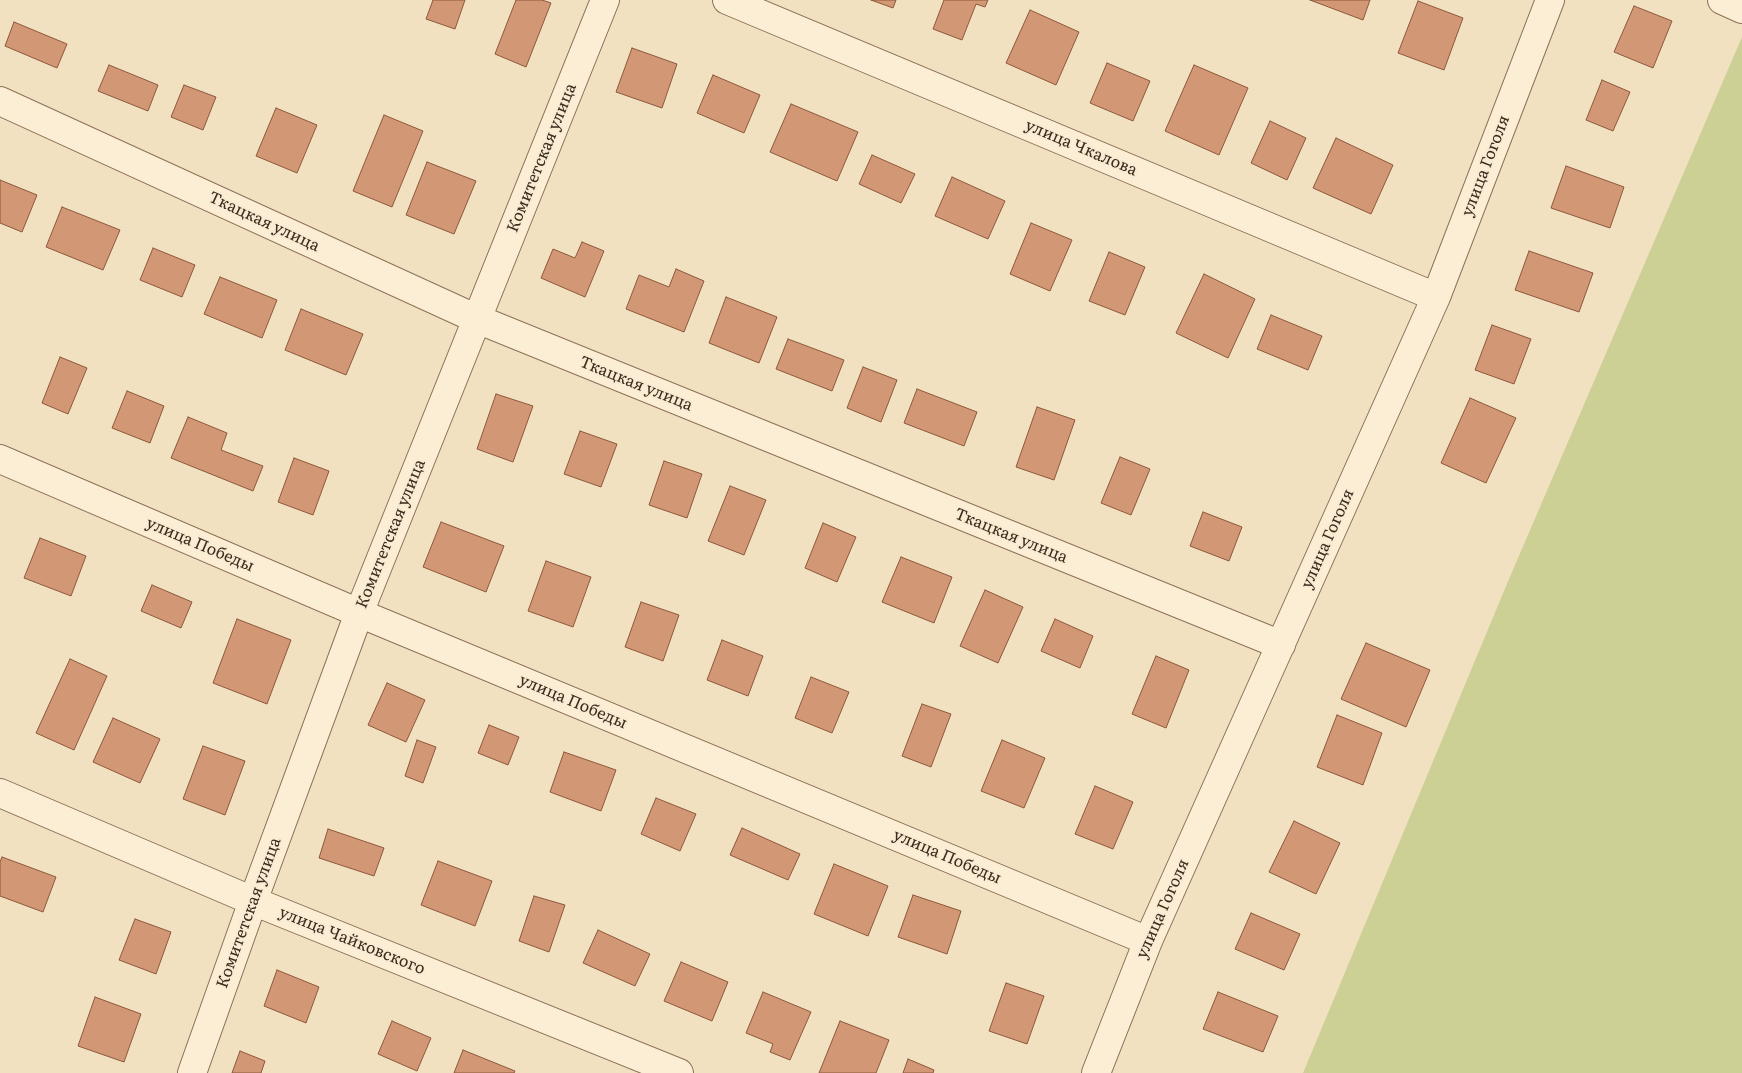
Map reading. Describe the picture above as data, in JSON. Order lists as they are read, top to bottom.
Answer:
{
  "streets": {
    "street": [
      "улица Чкалова",
      "Комитетская улица",
      "улица Гоголя",
      "Ткацкая улица",
      "улица Победы",
      "улица Чайковского"
    ]
  },
  "crossings": [
    ["улица Чкалова", "улица Гоголя"],
    ["Комитетская улица", "Ткацкая улица"],
    ["Комитетская улица", "улица Победы"],
    ["Комитетская улица", "улица Чайковского"],
    ["улица Гоголя", "Ткацкая улица"],
    ["улица Гоголя", "улица Победы"]
  ]
}
